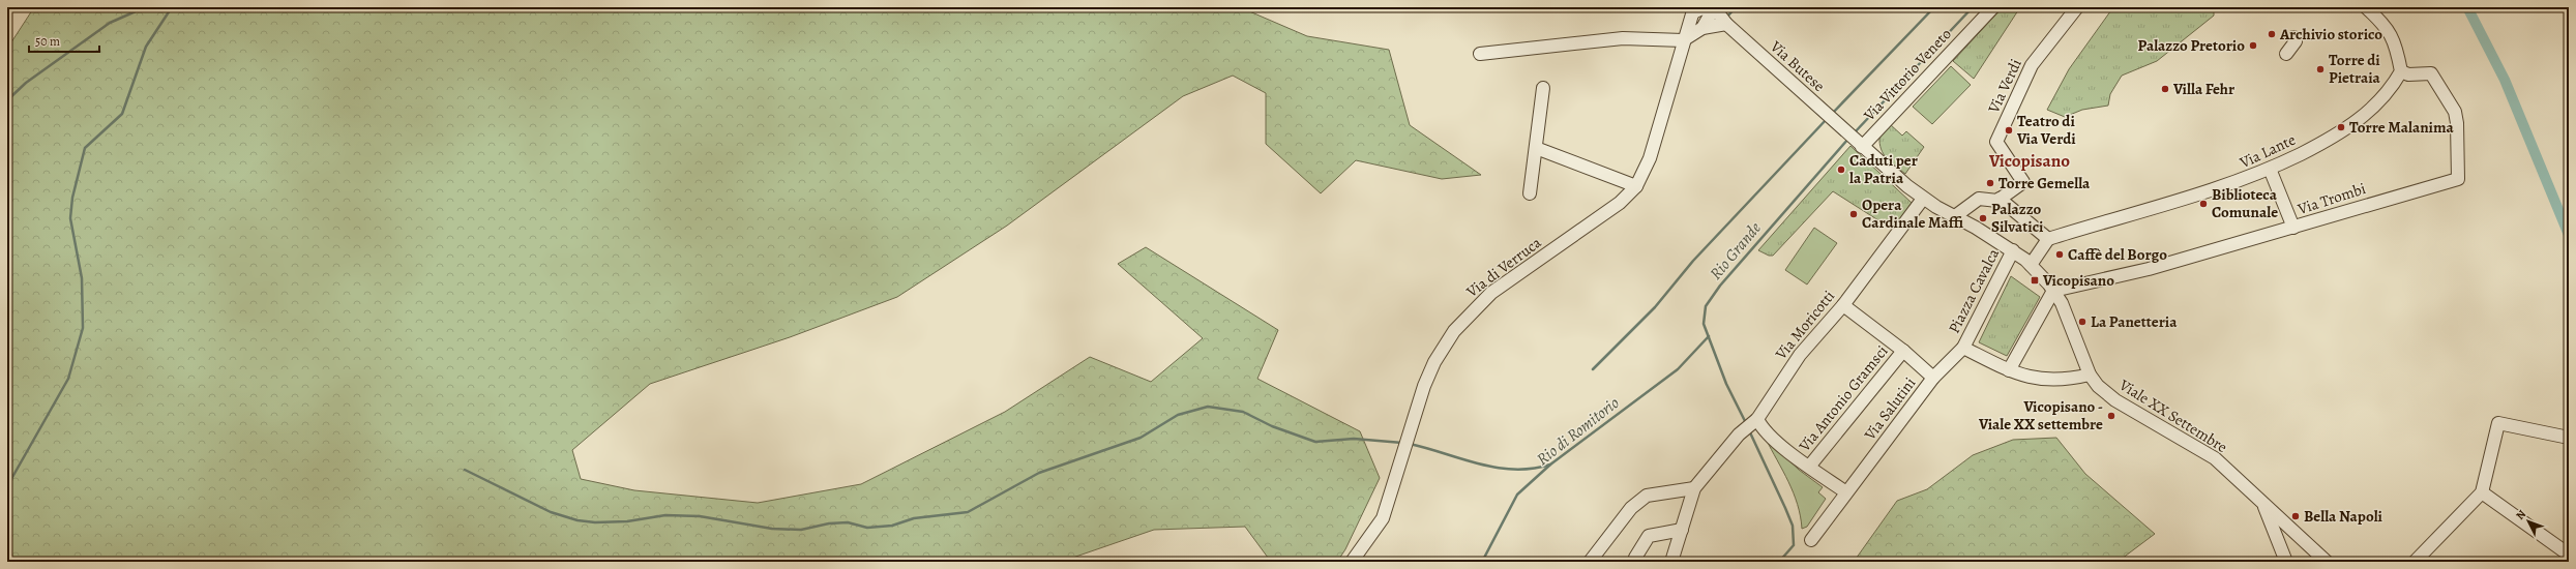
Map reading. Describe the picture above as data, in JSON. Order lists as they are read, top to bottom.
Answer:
{
  "streets": {
    "street": [
      "Via Butese",
      "Via Vittorio Veneto",
      "Via Verdi",
      "Via Lante",
      "Via Trombi",
      "Via di Verruca",
      "Piazza Cavalca",
      "Via Moricotti",
      "Via Antonio Gramsci",
      "Via Salutini",
      "Viale XX Settembre"
    ]
  },
  "crossings": [
    ["Via Butese", "Via Vittorio Veneto"],
    ["Via Butese", "Via di Verruca"],
    ["Via Butese", "Piazza Cavalca"],
    ["Via Butese", "Via Moricotti"],
    ["Via Lante", "Via Trombi"],
    ["Via Trombi", "Piazza Cavalca"],
    ["Via Trombi", "Viale XX Settembre"],
    ["Piazza Cavalca", "Via Salutini"],
    ["Piazza Cavalca", "Viale XX Settembre"]
  ],
  "districts": ["Vicopisano"],
  "water": ["Rio Grande", "Rio di Romitorio"],
  "places": {
    "other": [
      "Archivio storico",
      "Palazzo Pretorio",
      "Torre di Pietraia",
      "Villa Fehr",
      "Torre Malanima",
      "Teatro di Via Verdi",
      "Caduti per la Patria",
      "Torre Gemella",
      "Biblioteca Comunale",
      "Opera Cardinale Maffi",
      "Palazzo Silvatici",
      "Caffè del Borgo",
      "La Panetteria",
      "Vicopisano - Viale XX settembre",
      "Bella Napoli"
    ],
    "transit": ["Vicopisano"]
  },
  "scale_bar": "50 m",
  "north": "top left"
}
